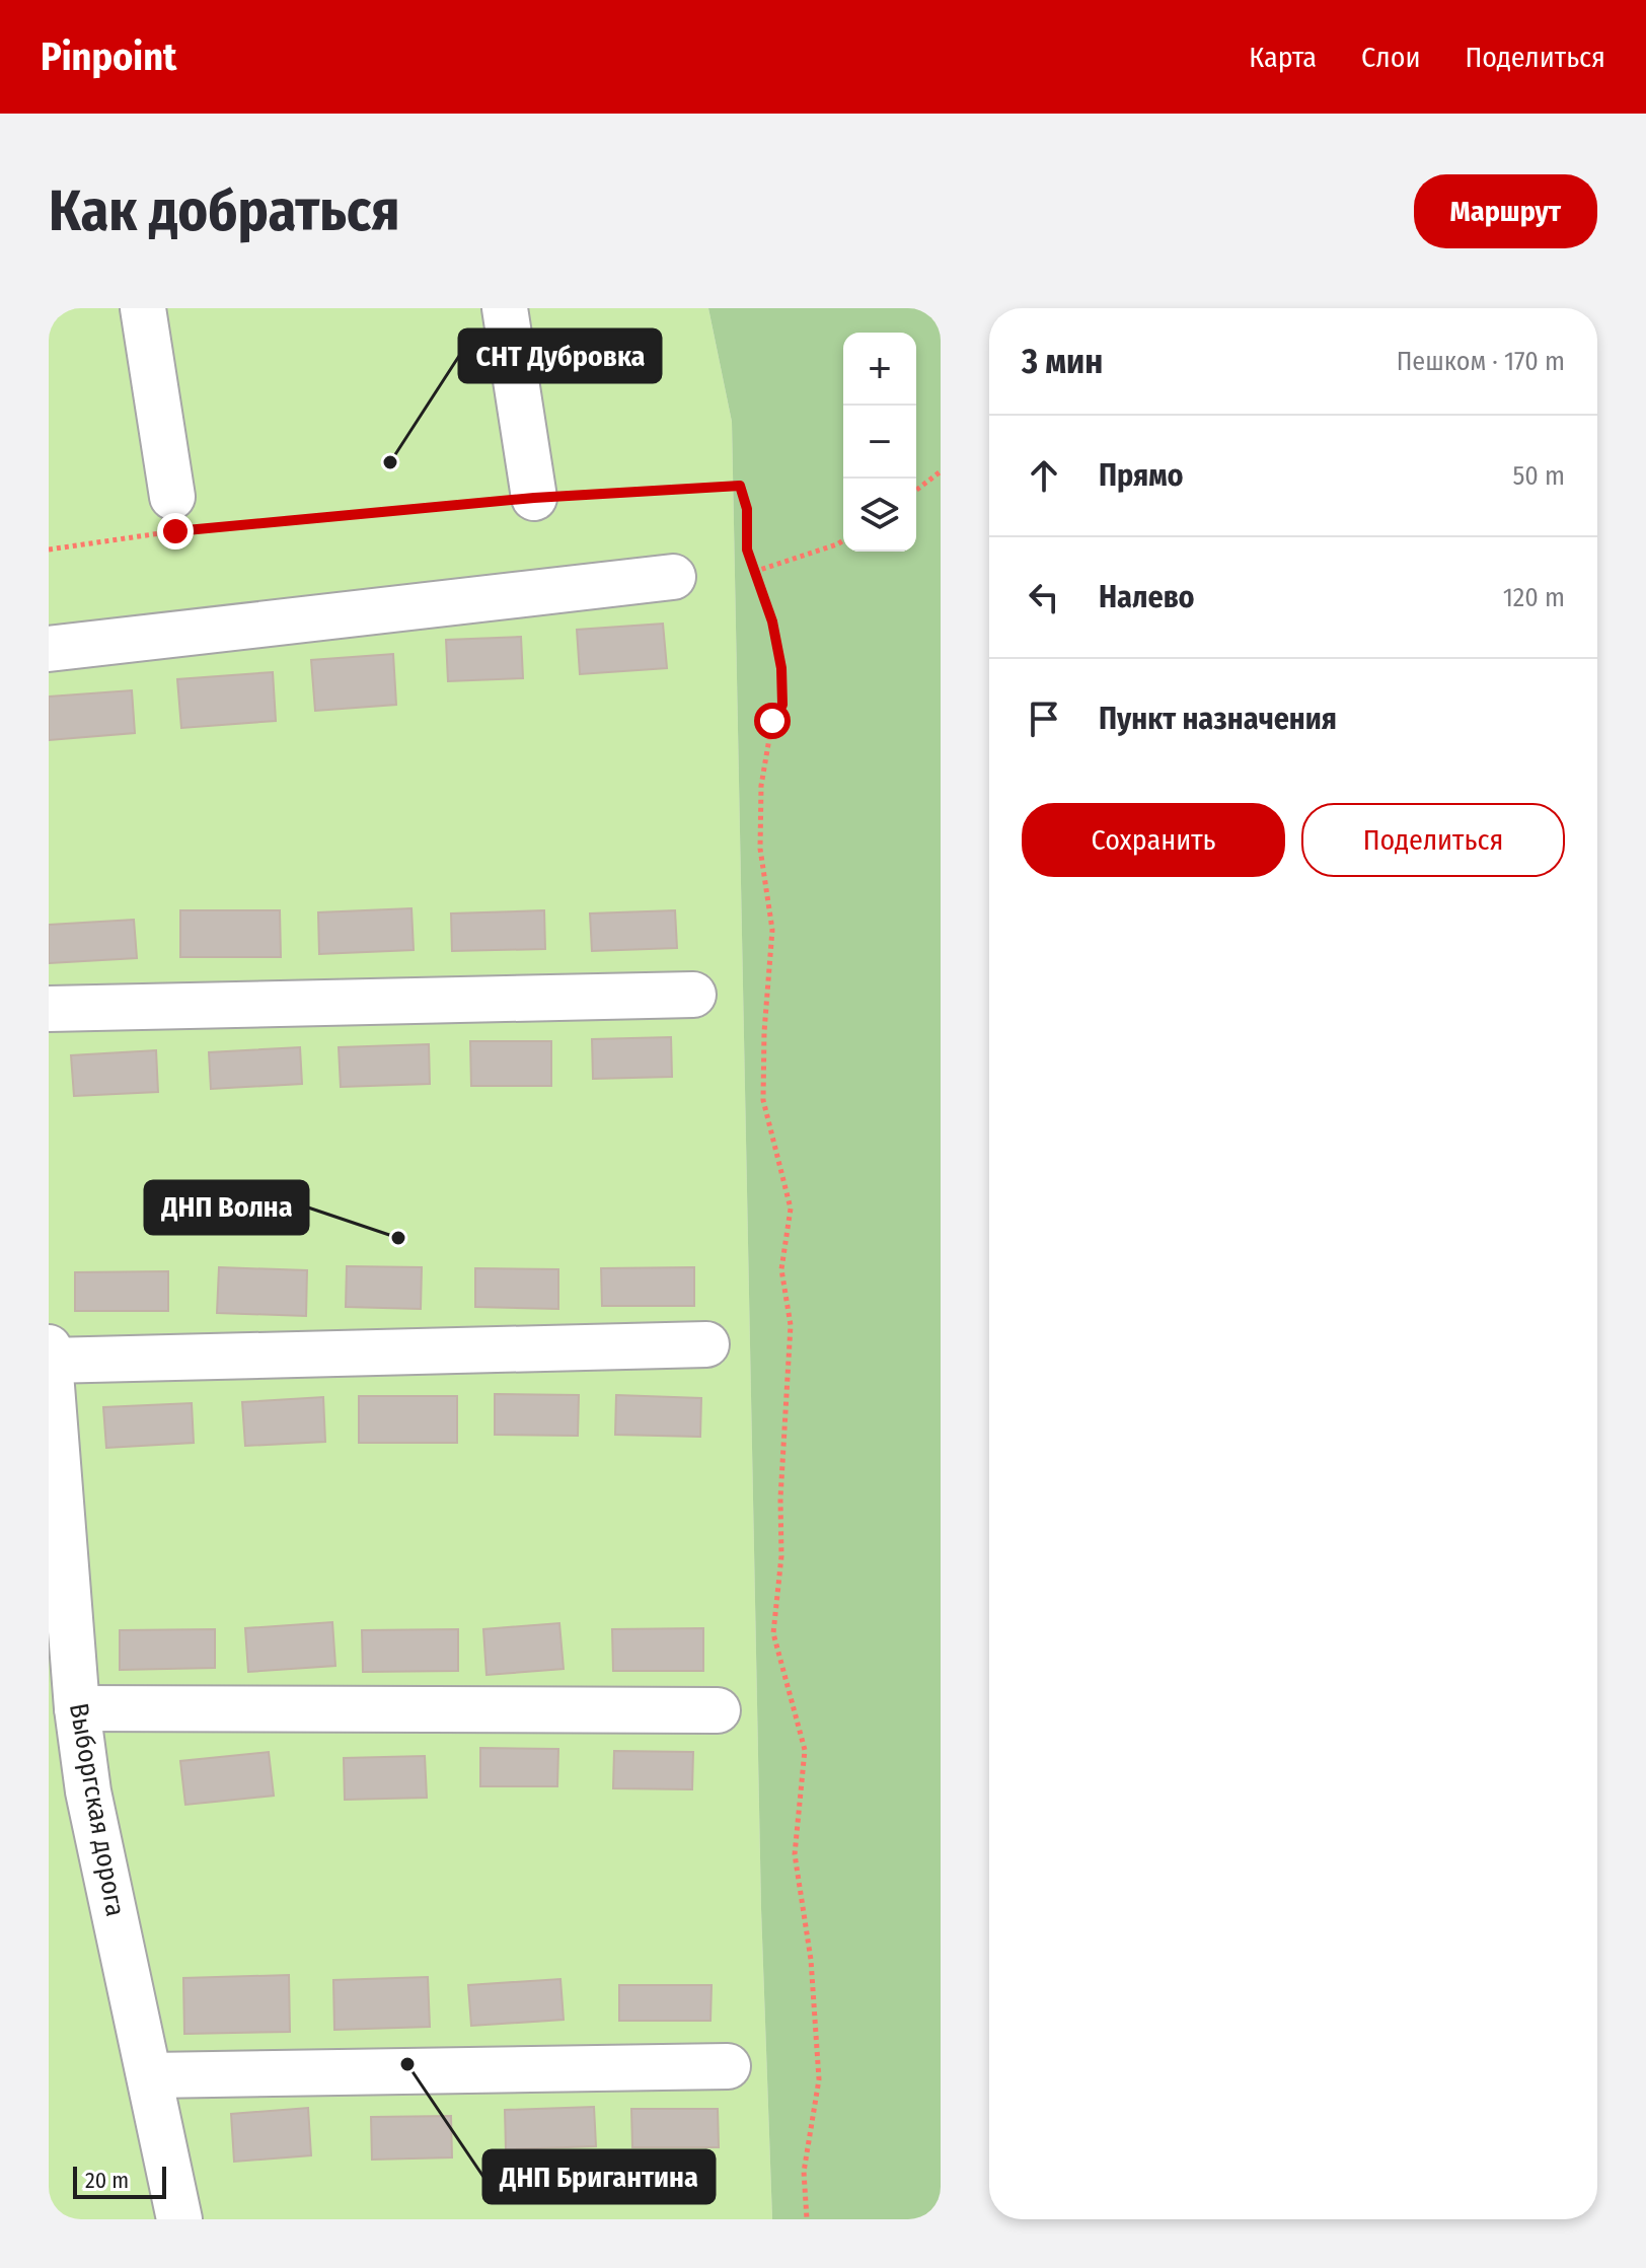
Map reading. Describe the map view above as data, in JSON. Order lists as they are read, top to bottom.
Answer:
{
  "streets": {
    "street": ["Выборгская дорога"]
  },
  "places": ["СНТ Дубровка", "ДНП Волна", "ДНП Бригантина"],
  "scale_bar": "20 m",
  "page": {
    "header": "Pinpoint",
    "nav": ["Карта", "Слои", "Поделиться"],
    "buttons": [
      "Маршрут",
      ["Сохранить", "Поделиться"]
    ],
    "title": "Как добраться",
    "heading": ["3 мин", "Пешком · 170 m"],
    "map_buttons": ["+", "−"],
    "list": [
      ["Прямо", "50 m"],
      ["Налево", "120 m"],
      "Пункт назначения"
    ],
    "scale": "20 m"
  }
}
